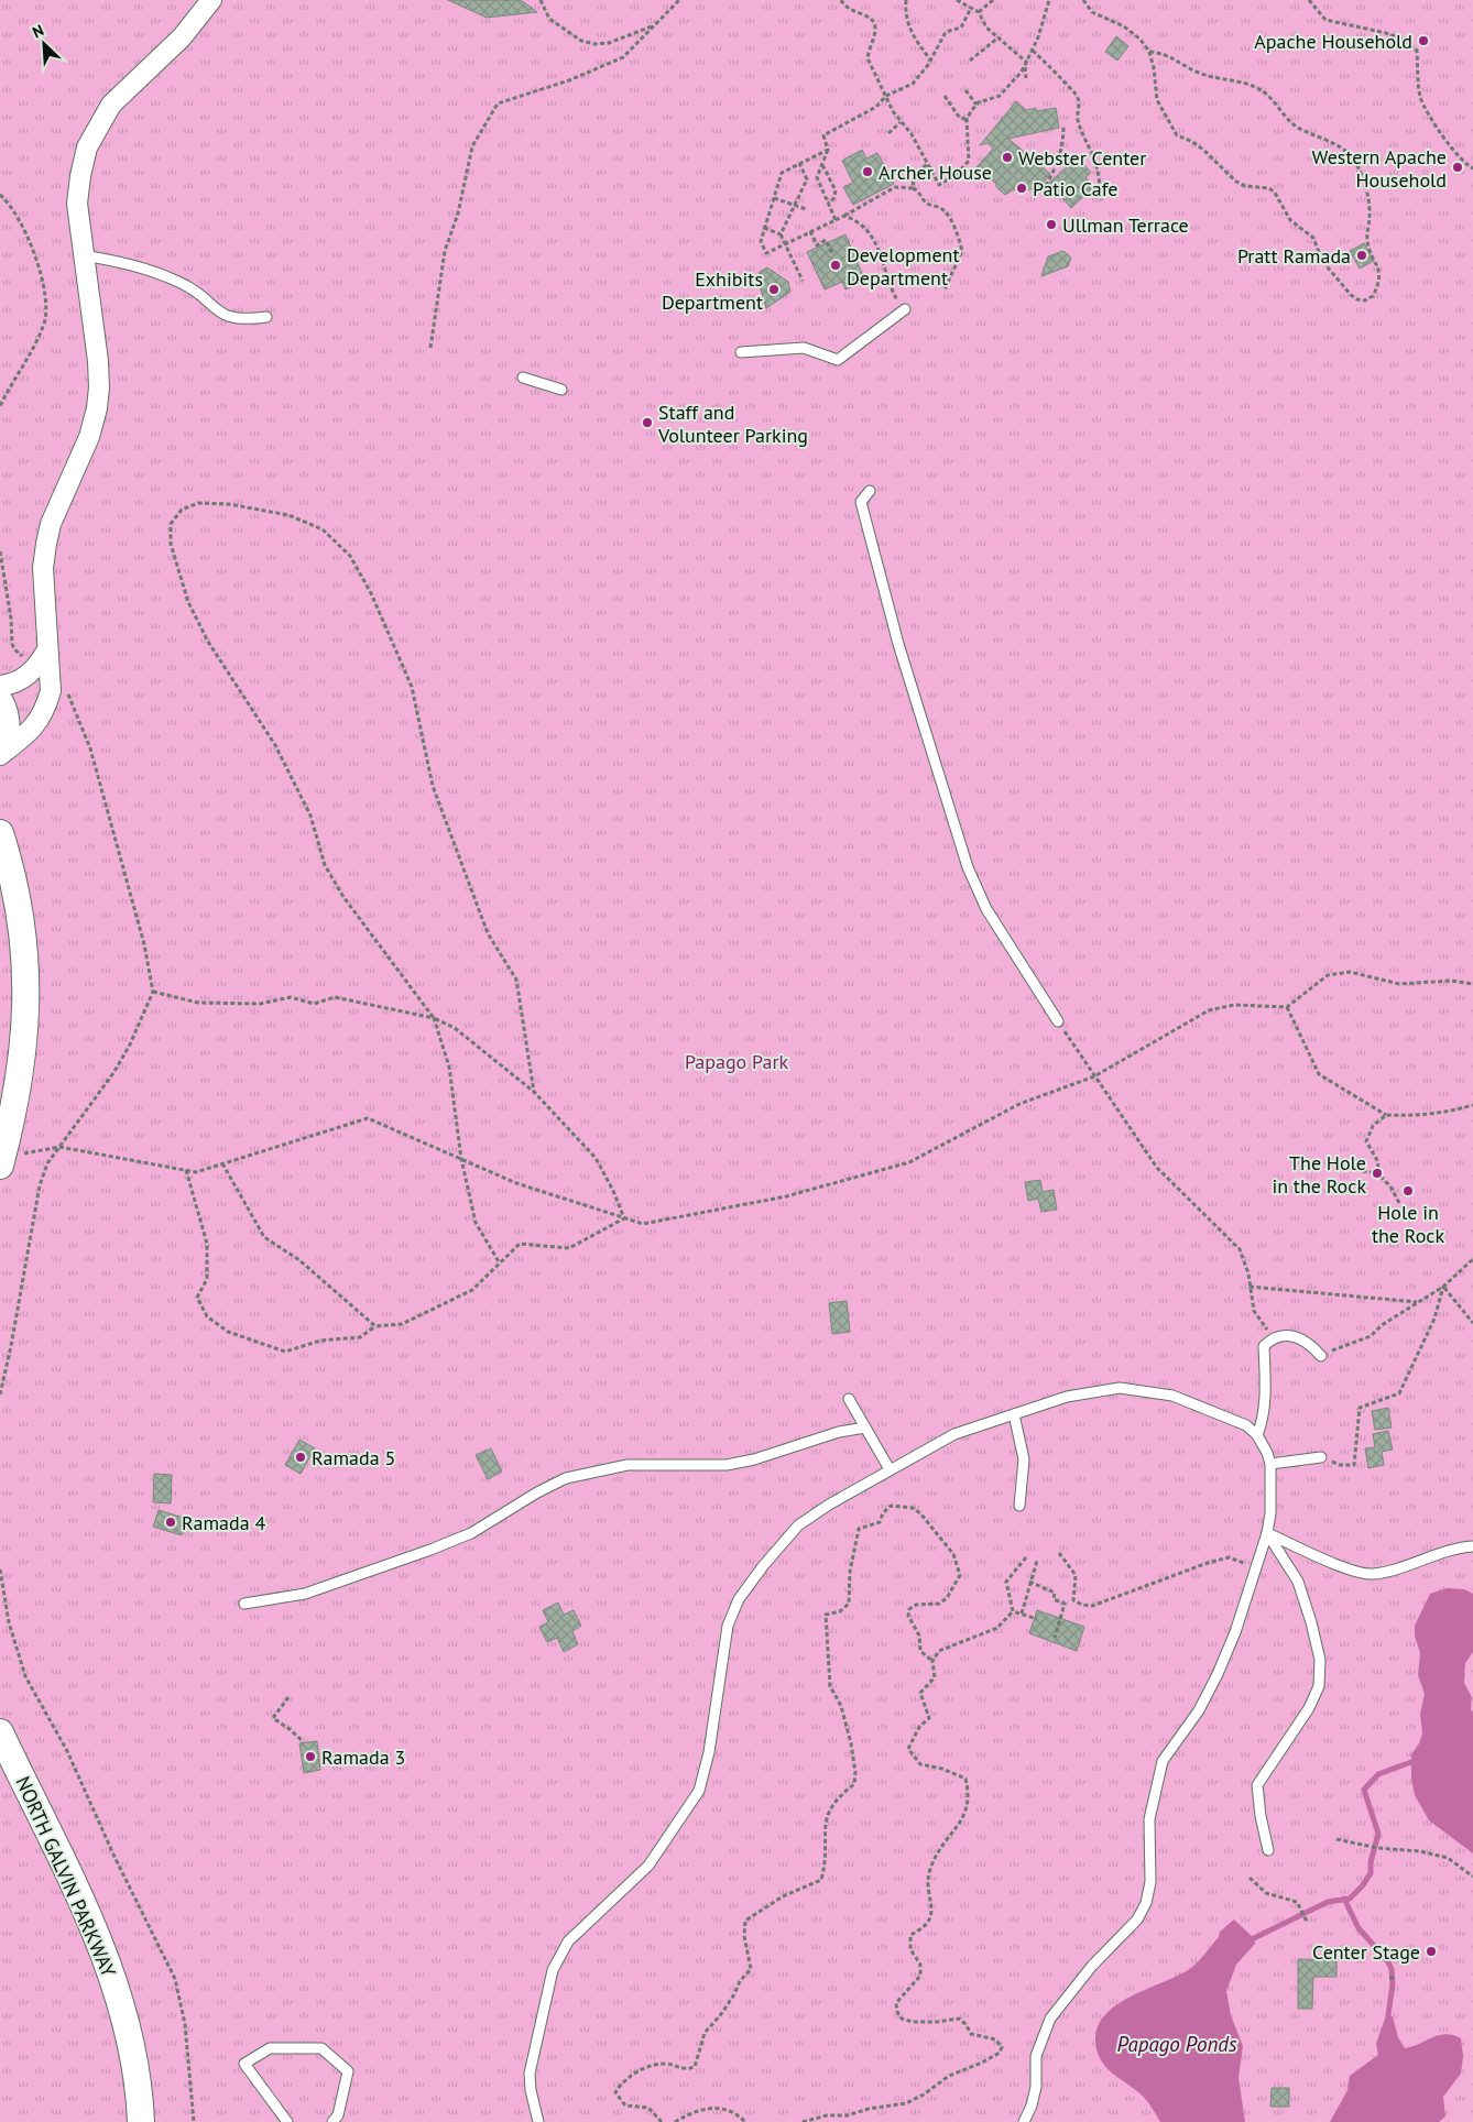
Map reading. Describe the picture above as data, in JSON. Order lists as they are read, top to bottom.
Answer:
{
  "streets": {
    "main road": ["NORTH GALVIN PARKWAY"]
  },
  "water": ["Papago Ponds"],
  "parks": ["Papago Park"],
  "places": [
    "Apache Household",
    "Webster Center",
    "Western Apache Household",
    "Archer House",
    "Patio Cafe",
    "Ullman Terrace",
    "Pratt Ramada",
    "Development Department",
    "Exhibits Department",
    "Staff and Volunteer Parking",
    "The Hole in the Rock",
    "Hole in the Rock",
    "Ramada 5",
    "Ramada 4",
    "Ramada 3",
    "Center Stage"
  ],
  "north": "top left"
}
